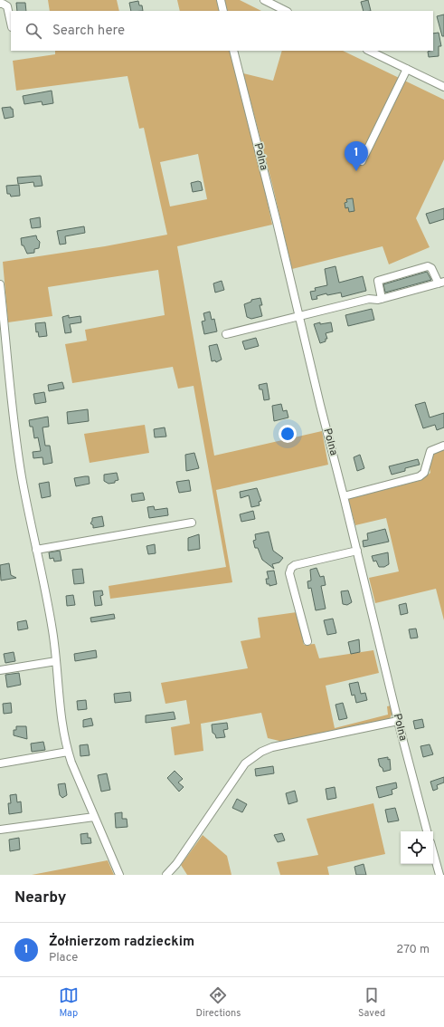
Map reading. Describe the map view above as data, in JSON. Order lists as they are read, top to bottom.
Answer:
{
  "streets": {
    "street": ["Polna"]
  },
  "page": {
    "search": "Search here",
    "pins": "1",
    "heading": "Nearby",
    "list": [
      {
        "mark": "1",
        "name": "Żołnierzom radzieckim",
        "note": "Place",
        "value": "270 m"
      }
    ],
    "nav": ["Map", "Directions", "Saved"]
  }
}
